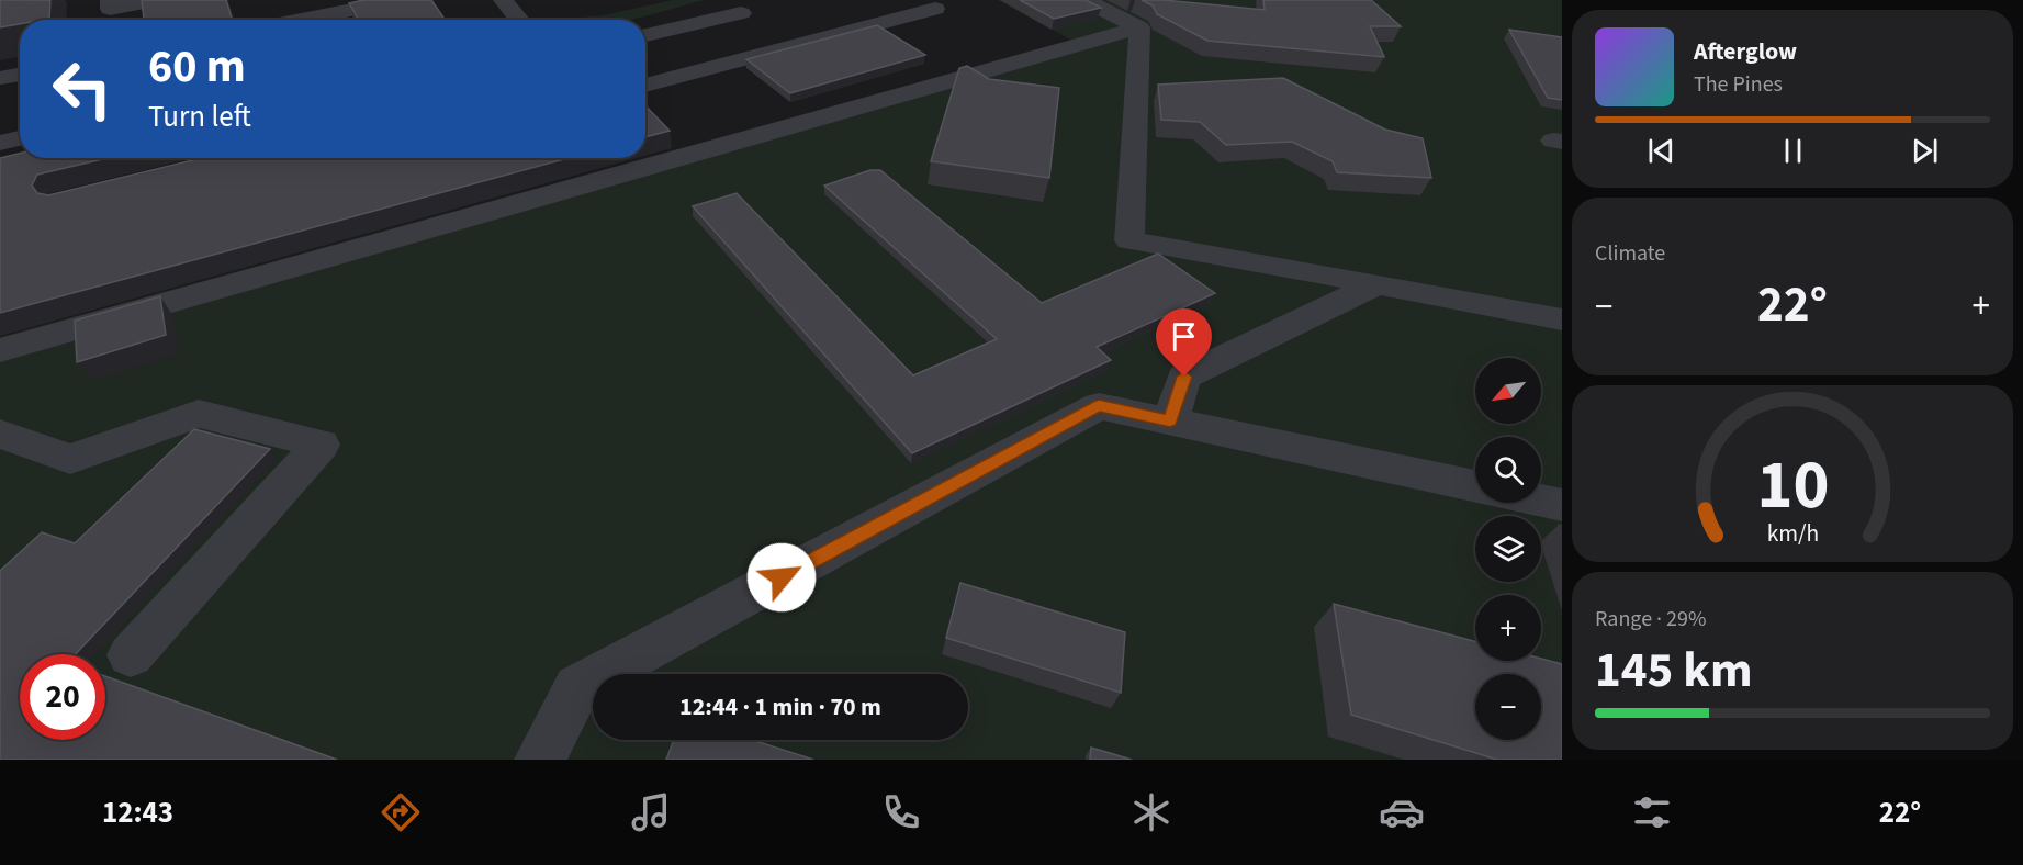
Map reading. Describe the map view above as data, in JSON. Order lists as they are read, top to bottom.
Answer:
{
  "north": "bottom left",
  "page": {
    "turn": ["60 m", "Turn left"],
    "song": ["Afterglow", "The Pines"],
    "tile": [
      "Climate",
      ["Range · 29%", "145 km"]
    ],
    "heat": ["−", "22°", "+"],
    "map_buttons": ["+", "−"],
    "limit": "20",
    "trip": "12:44 · 1 min · 70 m",
    "tabs": ["12:43", "22°"],
    "gauge": ["10", "km/h"]
  }
}
